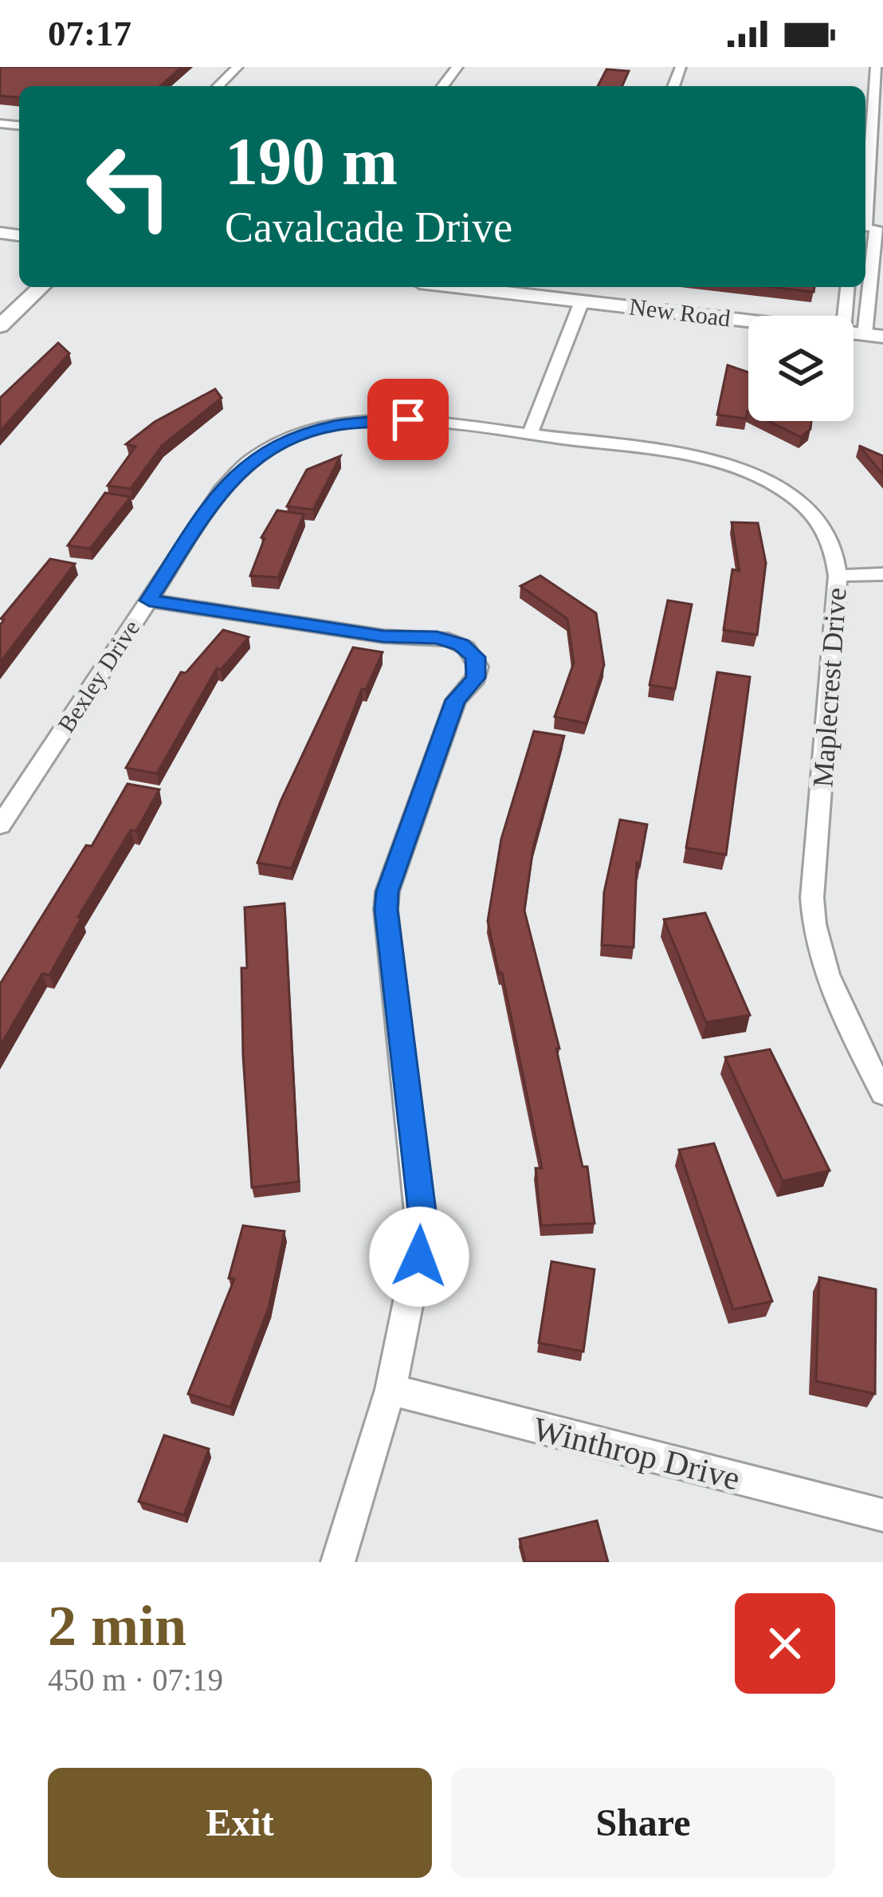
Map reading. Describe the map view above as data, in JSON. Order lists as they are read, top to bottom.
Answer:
{
  "streets": {
    "street": [
      "New Road",
      "Bexley Drive",
      "Maplecrest Drive",
      "Winthrop Drive"
    ]
  },
  "crossings": [
    ["Bexley Drive", "Maplecrest Drive"]
  ],
  "page": {
    "status": "07:17",
    "turn": ["190 m", "Cavalcade Drive"],
    "heading": ["2 min", "450 m · 07:19"],
    "buttons": ["Exit", "Share"]
  }
}
